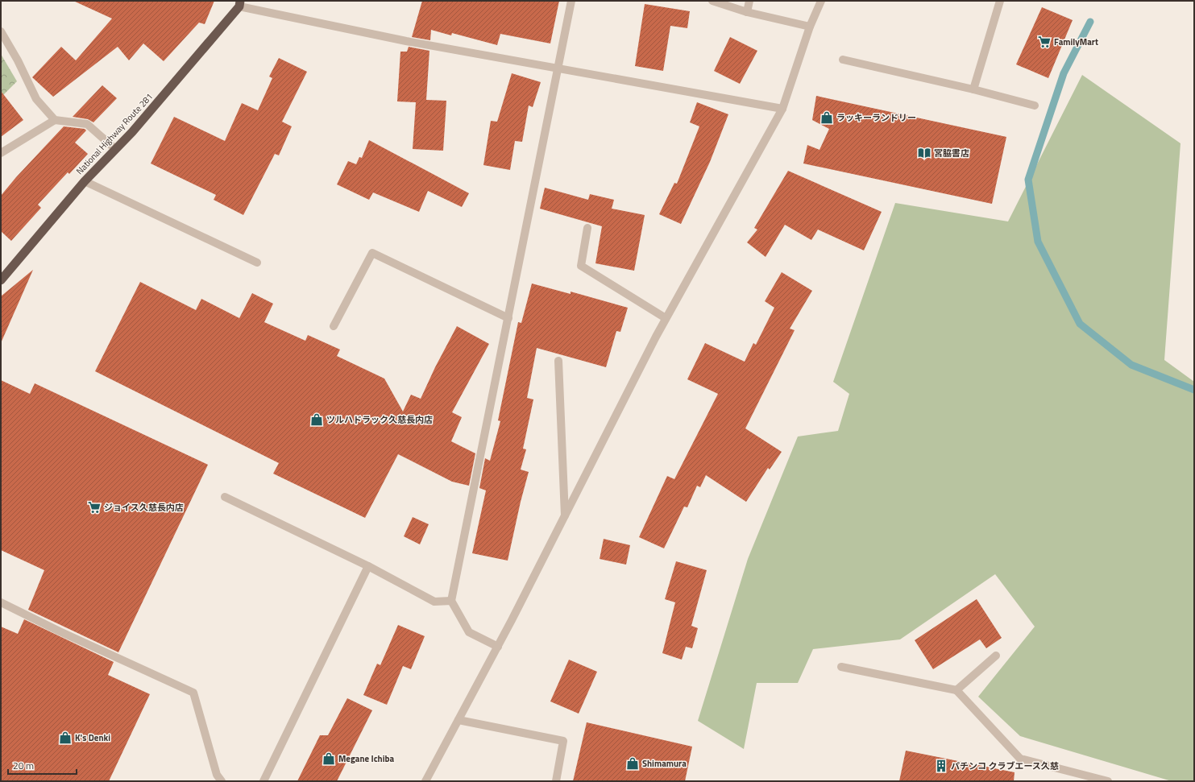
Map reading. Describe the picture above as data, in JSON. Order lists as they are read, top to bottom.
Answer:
{
  "streets": {
    "highway": ["National Highway Route 281"]
  },
  "places": {
    "supermarket": ["FamilyMart", "ジョイス久慈長内店"],
    "shop": [
      "ラッキーランドリー",
      "ツルハドラック久慈長内店",
      "K's Denki",
      "Megane Ichiba",
      "Shimamura"
    ],
    "library": ["宮脇書店"],
    "building": ["パチンコ クラブエース久慈"]
  },
  "scale_bar": "20 m"
}
